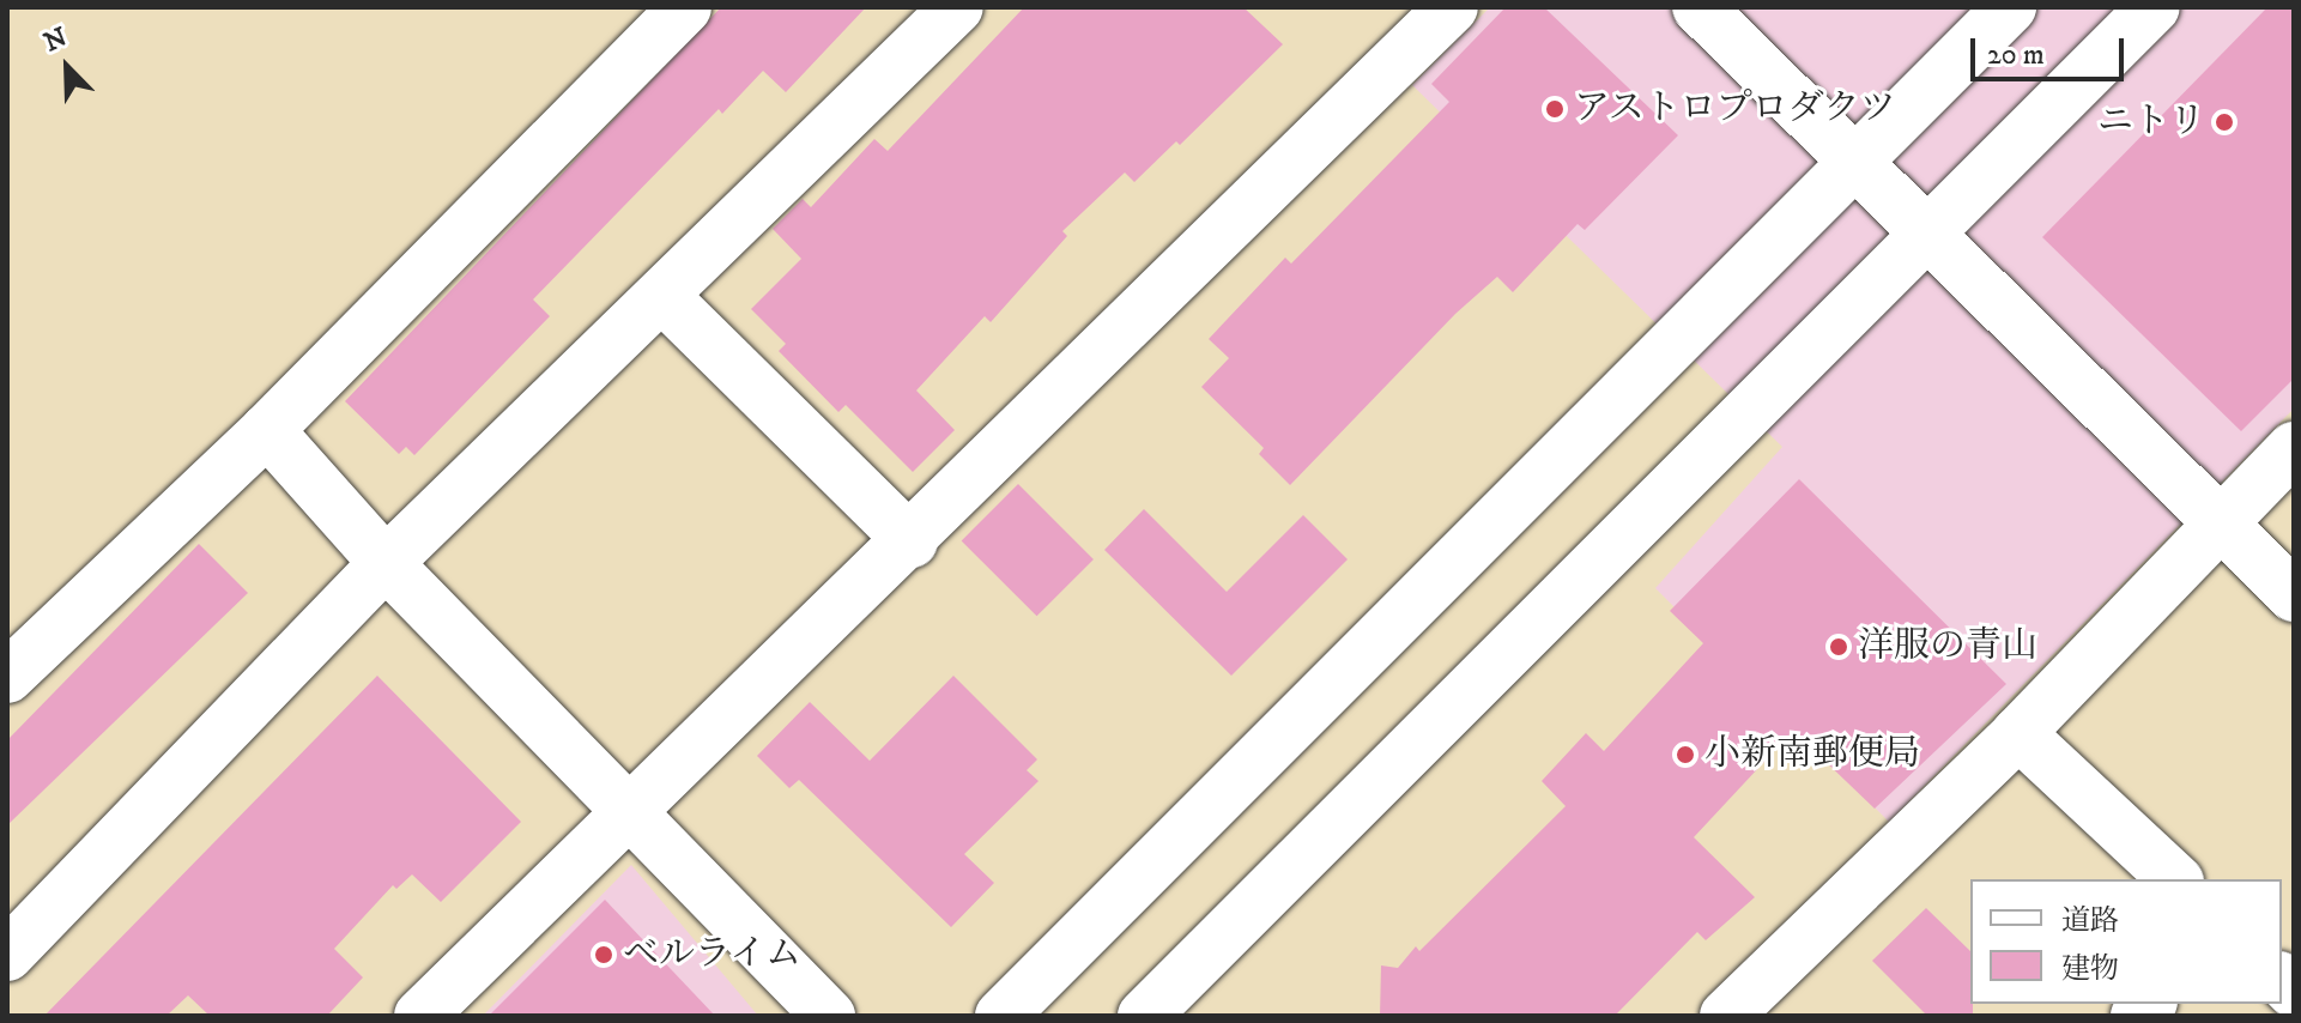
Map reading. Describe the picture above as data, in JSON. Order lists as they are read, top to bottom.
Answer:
{
  "places": [
    "アストロプロダクツ",
    "ニトリ",
    "洋服の青山",
    "小新南郵便局",
    "ベルライム"
  ],
  "legend": ["道路", "建物"],
  "scale_bar": "20 m",
  "north": "top left"
}
